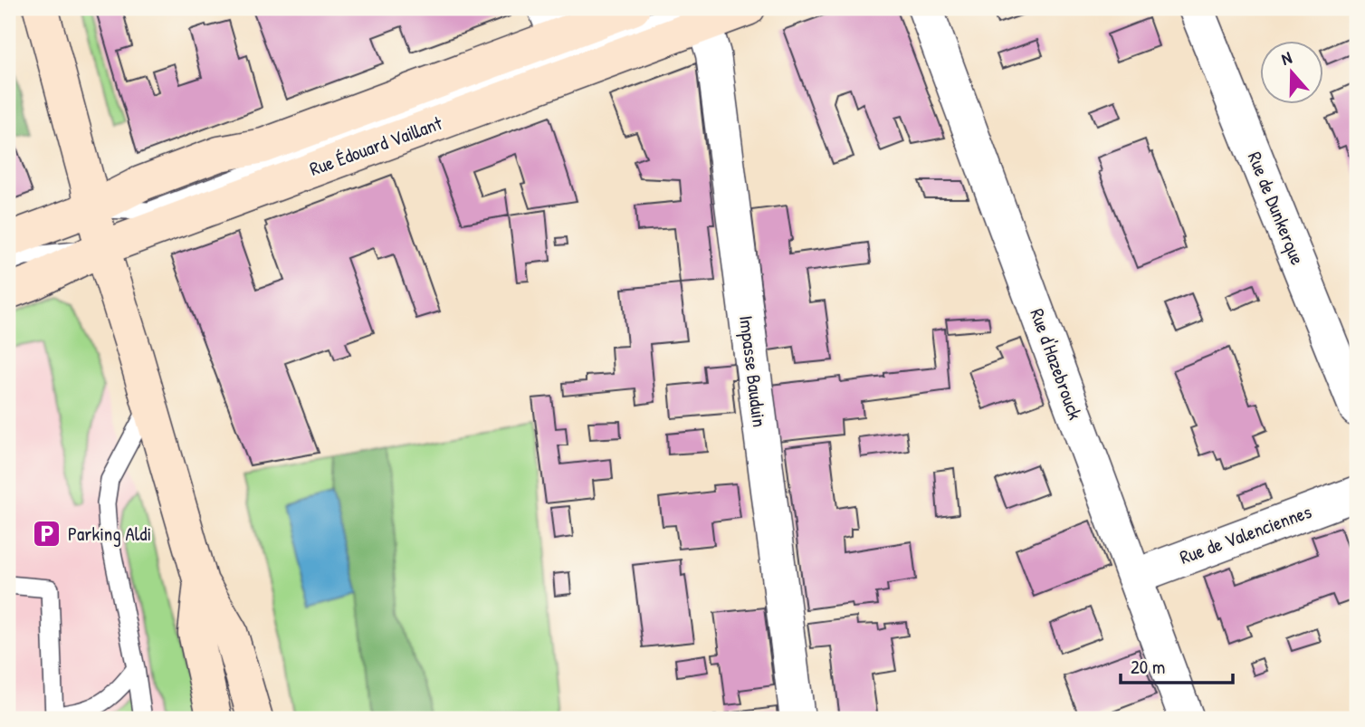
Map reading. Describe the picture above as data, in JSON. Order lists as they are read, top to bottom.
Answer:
{
  "streets": {
    "main road": ["Rue Édouard Vaillant"],
    "street": [
      "Rue de Dunkerque",
      "Rue d'Hazebrouck",
      "Impasse Bauduin",
      "Rue de Valenciennes"
    ]
  },
  "crossings": [
    ["Rue Édouard Vaillant", "Impasse Bauduin"],
    ["Rue d'Hazebrouck", "Rue de Valenciennes"]
  ],
  "places": {
    "parking": ["Parking Aldi"]
  },
  "scale_bar": "20 m",
  "north": "top"
}
